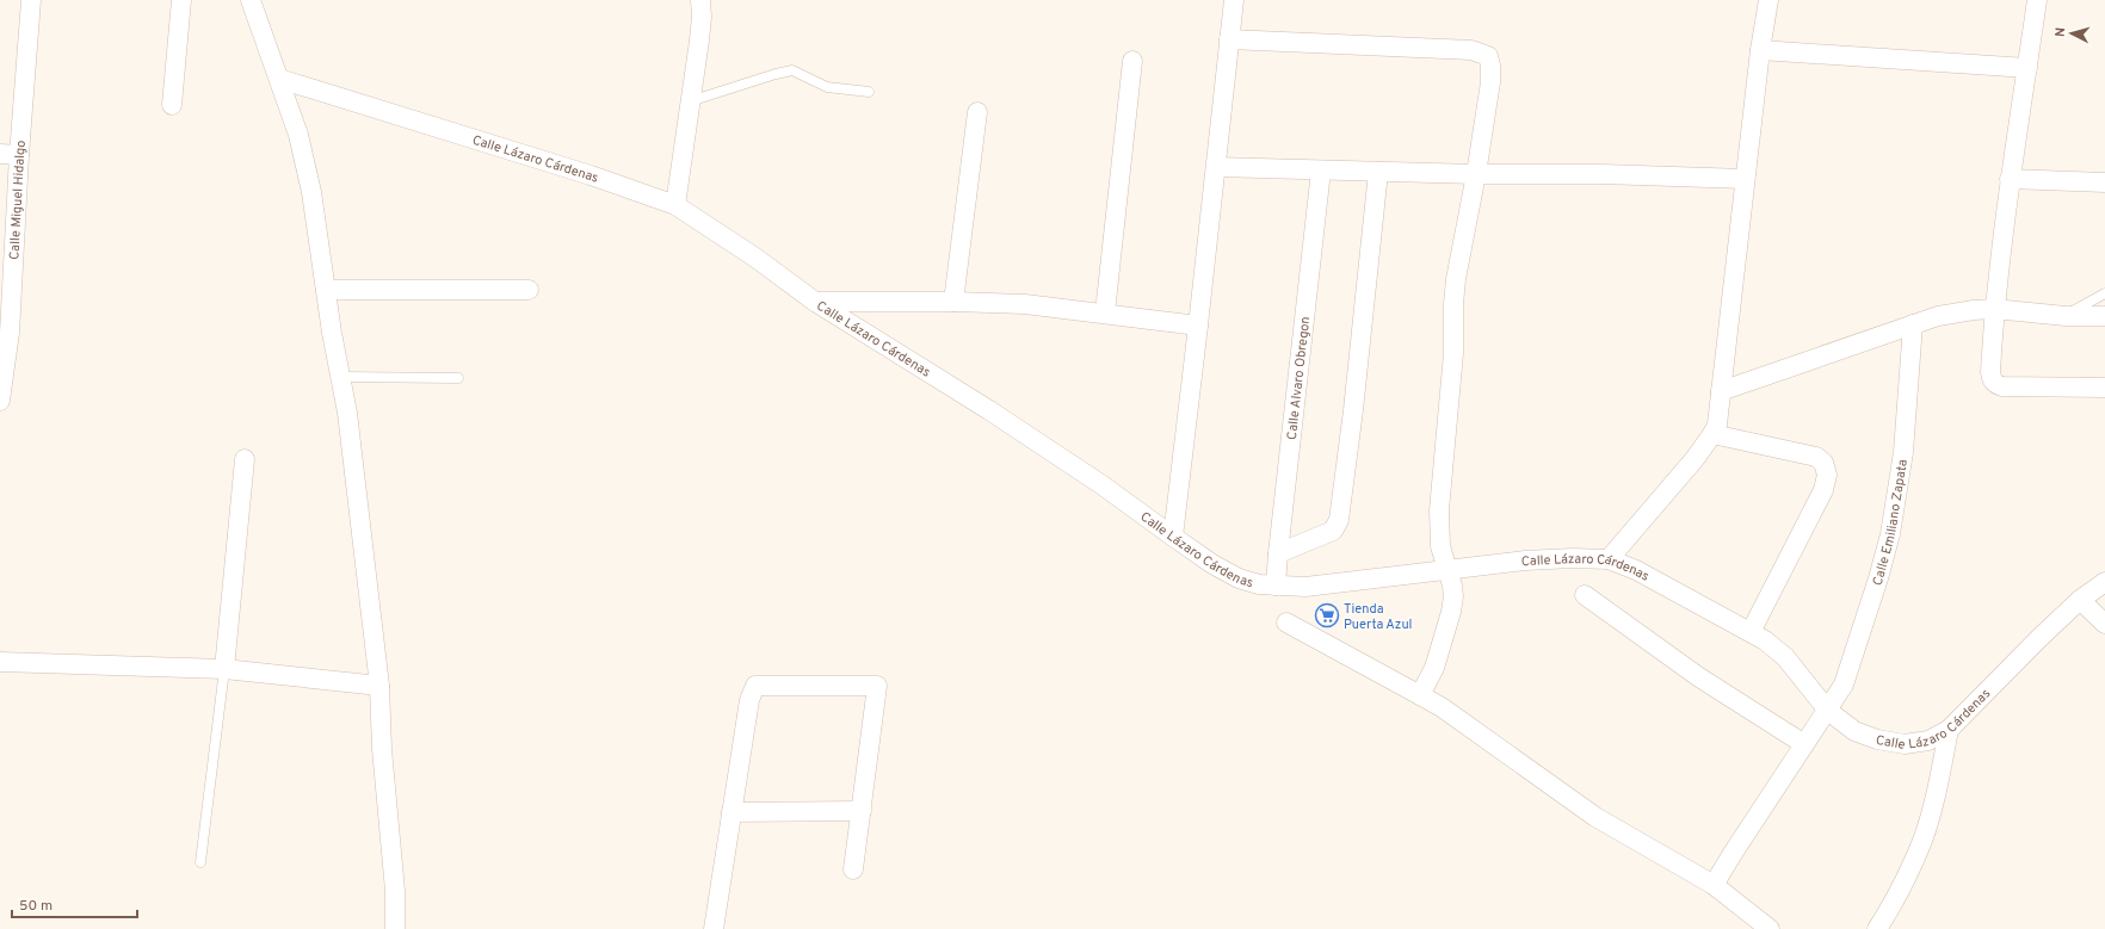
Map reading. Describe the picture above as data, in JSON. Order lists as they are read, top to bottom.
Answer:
{
  "streets": {
    "street": [
      "Calle Lázaro Cárdenas",
      "Calle Miguel Hidalgo",
      "Calle Alvaro Obregon",
      "Calle Emiliano Zapata"
    ]
  },
  "crossings": [
    ["Calle Lázaro Cárdenas", "Calle Alvaro Obregon"],
    ["Calle Lázaro Cárdenas", "Calle Emiliano Zapata"]
  ],
  "places": {
    "supermarket": ["Tienda Puerta Azul"]
  },
  "scale_bar": "50 m",
  "north": "left"
}
